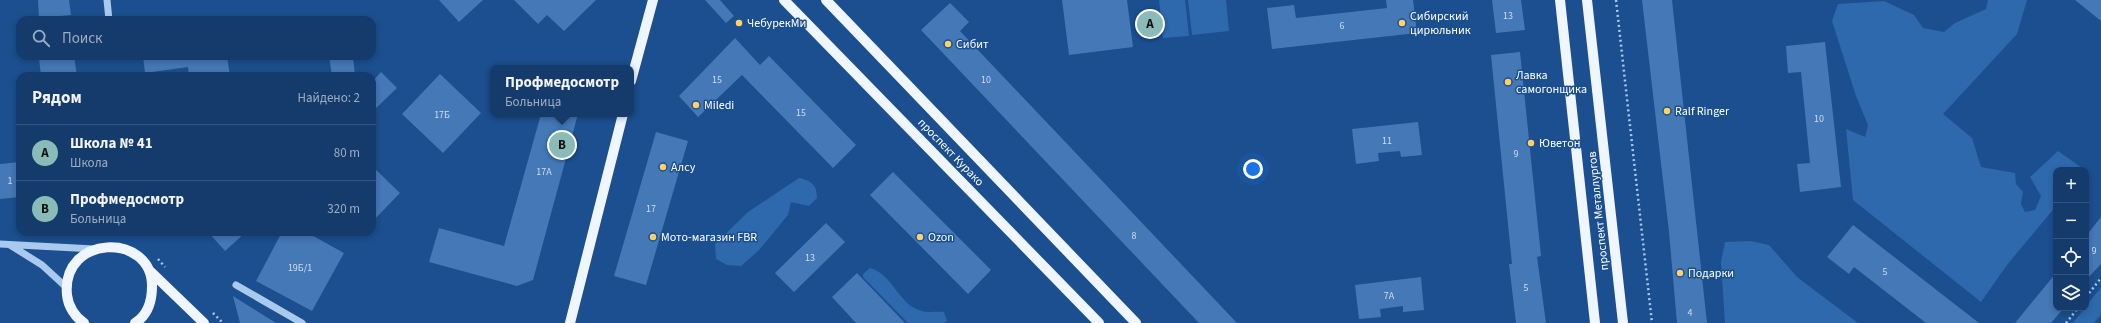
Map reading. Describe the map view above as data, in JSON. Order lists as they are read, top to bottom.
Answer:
{
  "streets": {
    "main road": ["проспект Курако", "проспект Металлургов"]
  },
  "places": [
    "ЧебурекМи",
    "Сибирский цирюльник",
    "Сибит",
    "Лавка самогонщика",
    "Miledi",
    "Ralf Ringer",
    "Юветон",
    "Алсу",
    "Мото-магазин FBR",
    "Ozon",
    "Подарки"
  ],
  "house_numbers": [
    "13",
    "6",
    "15",
    "10",
    "15",
    "17Б",
    "10",
    "11",
    "9",
    "17А",
    "1",
    "17",
    "8",
    "9",
    "13",
    "19Б/1",
    "5",
    "5",
    "7А",
    "4"
  ],
  "page": {
    "pins": ["A", "B"],
    "search": "Поиск",
    "popup": ["Профмедосмотр", "Больница"],
    "heading": ["Рядом", "Найдено: 2"],
    "list": [
      {
        "mark": "A",
        "name": "Школа № 41",
        "note": "Школа",
        "value": "80 m"
      },
      {
        "mark": "B",
        "name": "Профмедосмотр",
        "note": "Больница",
        "value": "320 m"
      }
    ],
    "map_buttons": ["+", "−"]
  }
}
